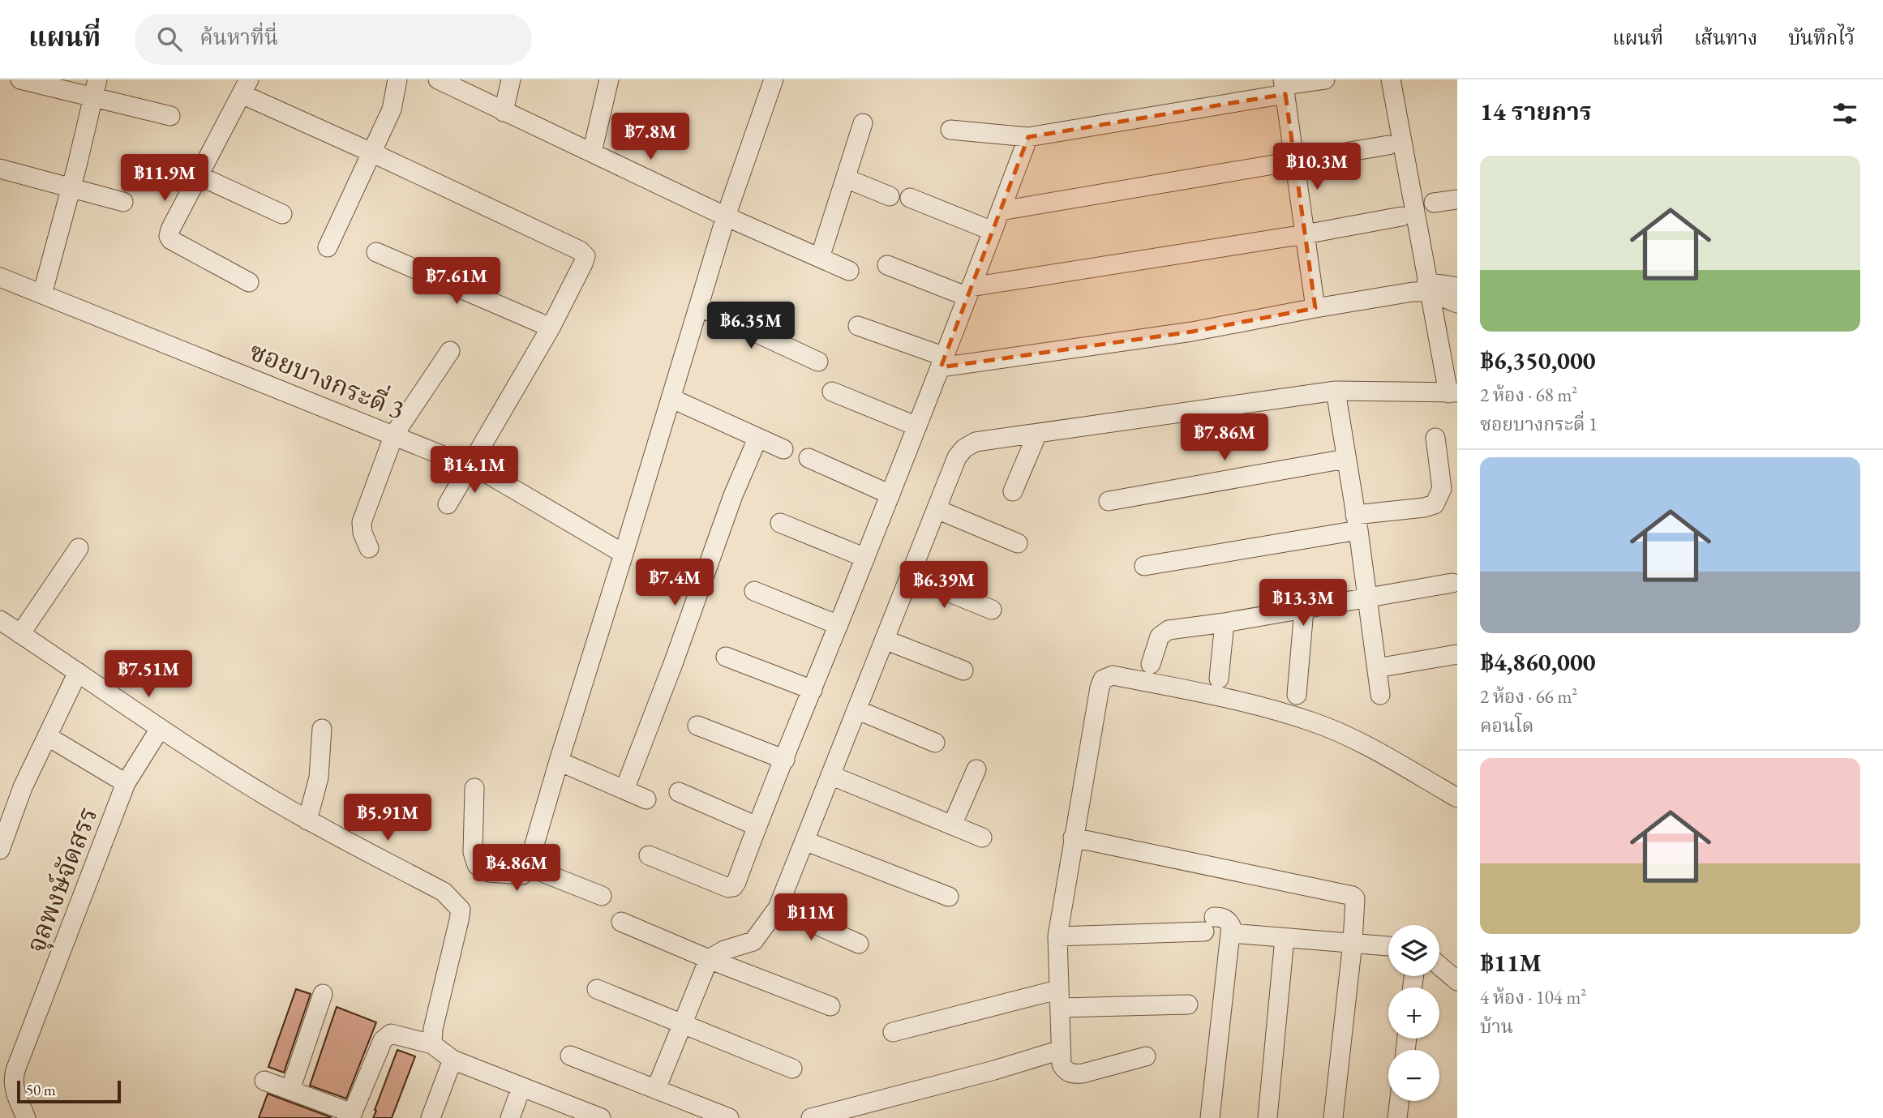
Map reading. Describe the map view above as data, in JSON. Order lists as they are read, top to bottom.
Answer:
{
  "streets": {
    "street": ["ซอยบางกระดี่ 3", "จุลพงษ์จัดสรร"]
  },
  "scale_bar": "50 m",
  "page": {
    "header": "แผนที่",
    "search": "ค้นหาที่นี่",
    "nav": ["แผนที่", "เส้นทาง", "บันทึกไว้"],
    "heading": "14 รายการ",
    "price": [
      "฿7.8M",
      "฿10.3M",
      "฿11.9M",
      "฿7.61M",
      "฿6.35M",
      "฿7.86M",
      "฿14.1M",
      "฿7.4M",
      "฿6.39M",
      "฿13.3M",
      "฿7.51M",
      "฿5.91M",
      "฿4.86M",
      "฿11M"
    ],
    "list": [
      {
        "name": "฿6,350,000",
        "note": "2 ห้อง · 68 m² · ซอยบางกระดี่ 1"
      },
      {
        "name": "฿4,860,000",
        "note": "2 ห้อง · 66 m² · คอนโด"
      },
      {
        "name": "฿11M",
        "note": "4 ห้อง · 104 m² · บ้าน"
      }
    ],
    "map_buttons": ["+", "−"],
    "scale": "50 m"
  }
}
